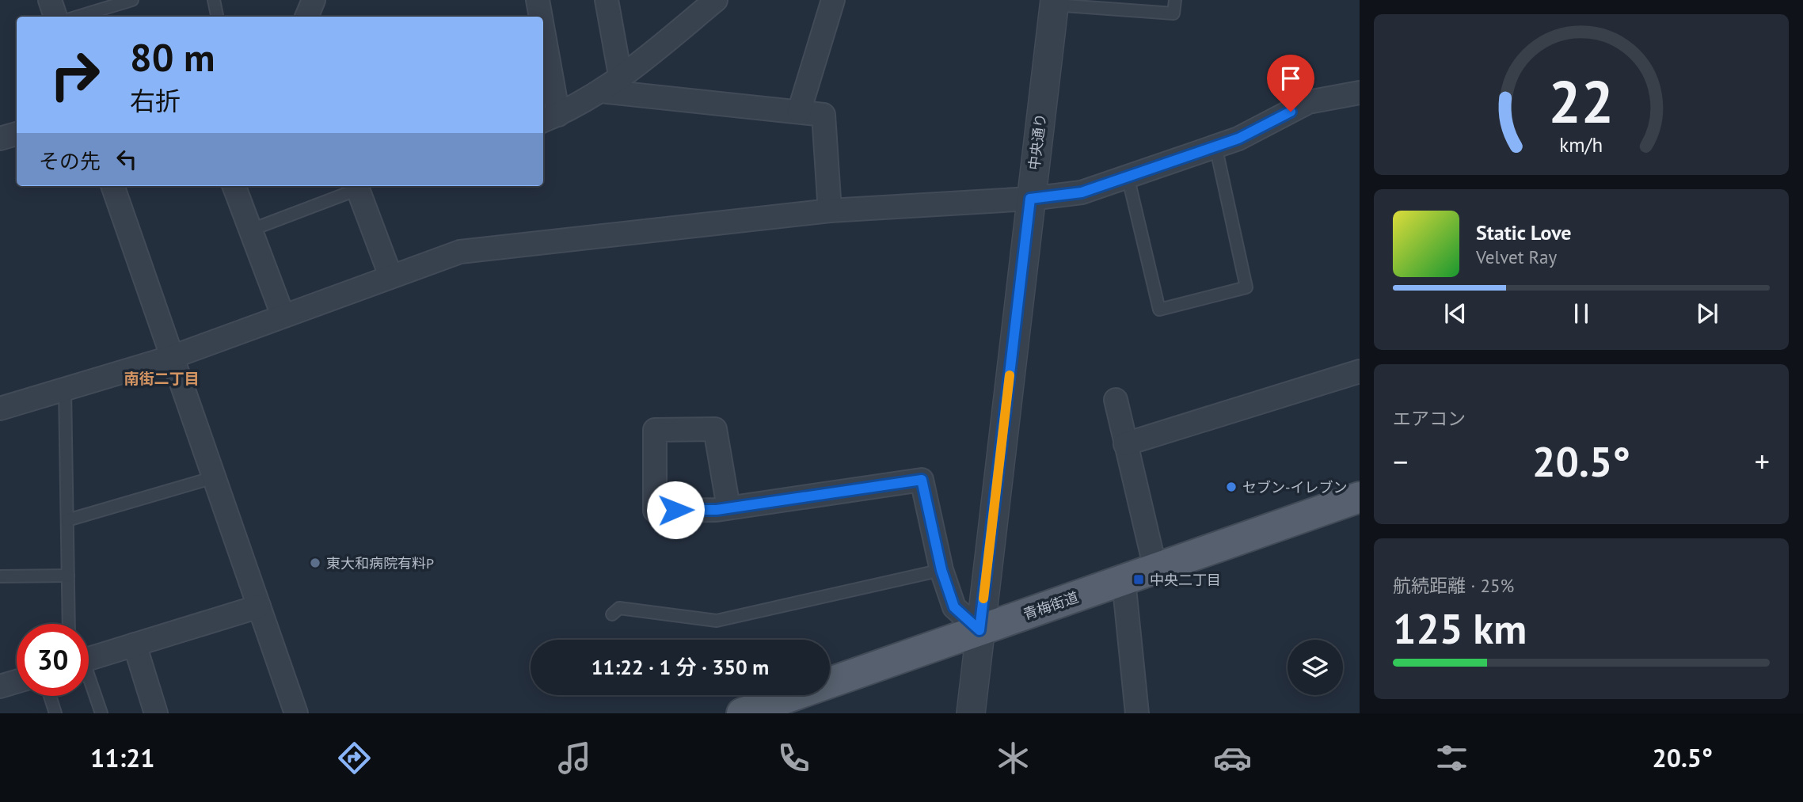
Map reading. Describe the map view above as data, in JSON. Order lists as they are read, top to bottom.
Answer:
{
  "streets": {
    "main road": ["青梅街道"],
    "street": ["中央通り"]
  },
  "crossings": [
    ["中央通り", "青梅街道"]
  ],
  "districts": ["南街二丁目"],
  "places": {
    "other": ["セブン-イレブン", "東大和病院有料P"],
    "transit": ["中央二丁目"]
  },
  "page": {
    "turn": ["80 m", "右折"],
    "then": "その先",
    "song": ["Static Love", "Velvet Ray"],
    "tile": [
      "エアコン",
      ["航続距離 · 25%", "125 km"]
    ],
    "heat": ["−", "20.5°", "+"],
    "limit": "30",
    "trip": "11:22 · 1 分 · 350 m",
    "tabs": ["11:21", "20.5°"],
    "gauge": ["22", "km/h"]
  }
}
